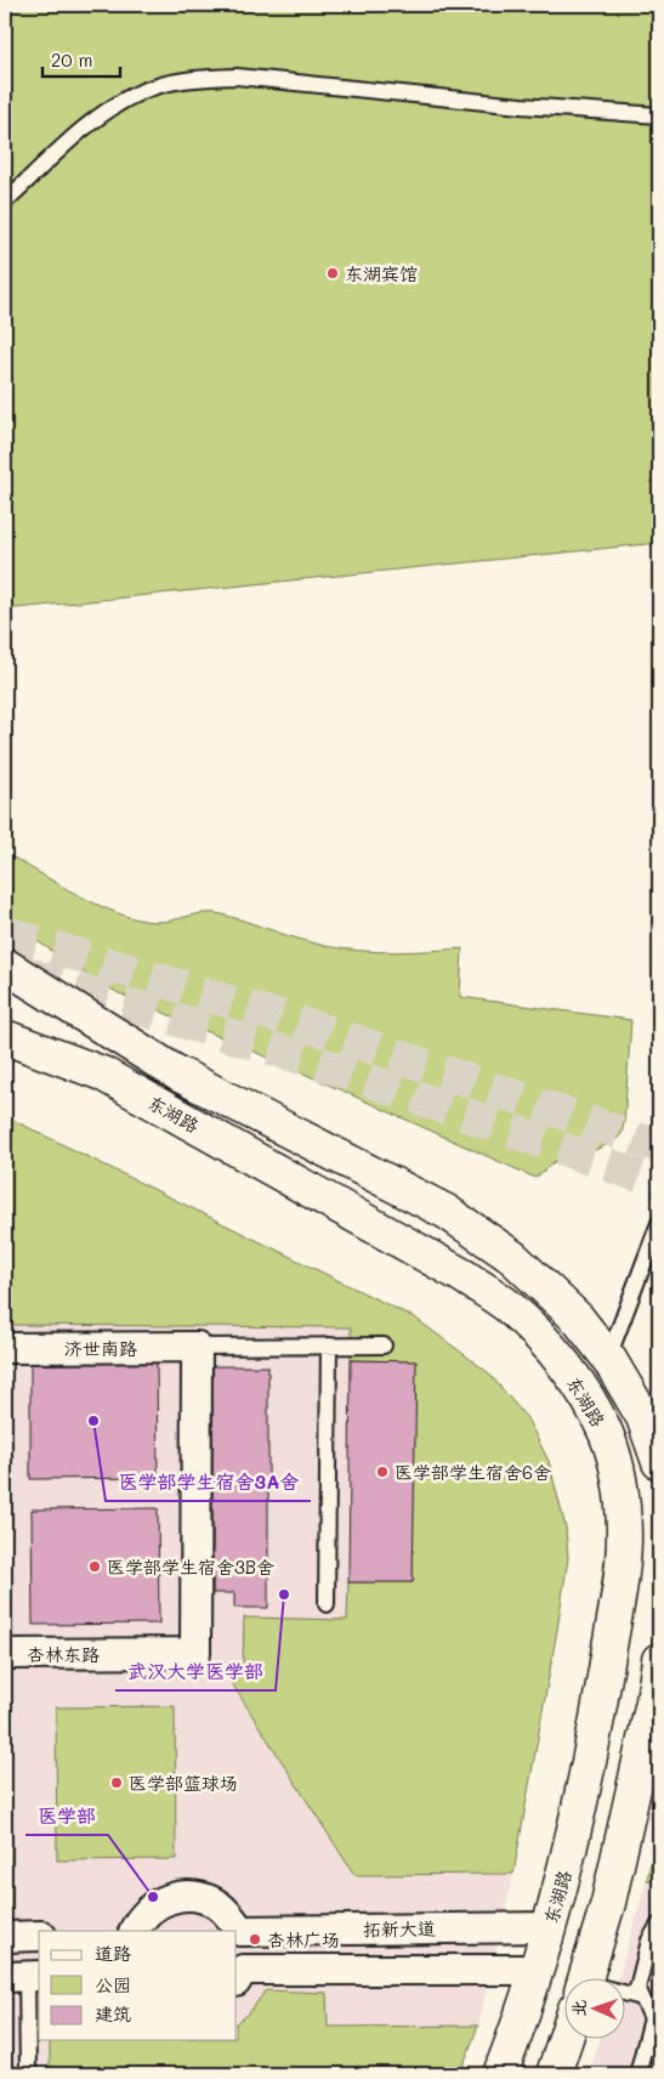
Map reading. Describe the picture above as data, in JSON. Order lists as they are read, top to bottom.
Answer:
{
  "streets": {
    "main road": ["东湖路"],
    "street": ["济世南路", "杏林东路", "拓新大道"]
  },
  "crossings": [
    ["东湖路", "拓新大道"],
    ["济世南路", "杏林东路"]
  ],
  "places": [
    "东湖宾馆",
    "医学部学生宿舍3A舍",
    "医学部学生宿舍6舍",
    "医学部学生宿舍3B舍",
    "武汉大学医学部",
    "医学部篮球场",
    "医学部",
    "杏林广场"
  ],
  "legend": ["道路", "公园", "建筑"],
  "scale_bar": "20 m",
  "north": "left"
}
